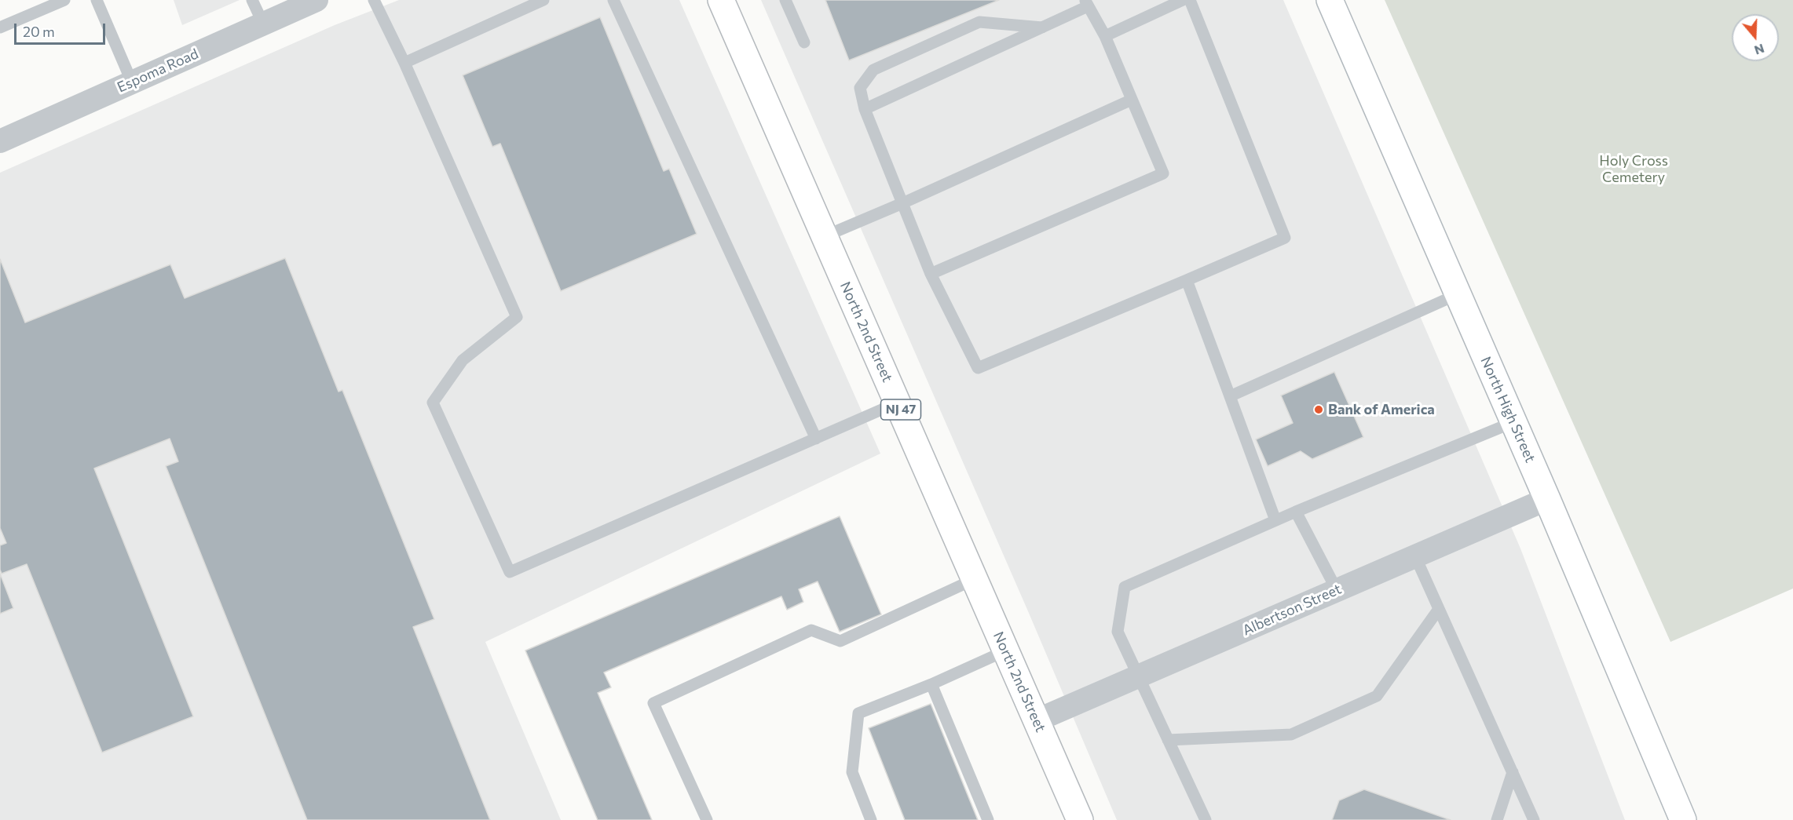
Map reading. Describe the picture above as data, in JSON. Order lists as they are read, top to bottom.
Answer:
{
  "streets": {
    "main road": ["North 2nd Street", "NJ 47", "North High Street"],
    "street": ["Espoma Road", "Albertson Street"]
  },
  "crossings": [
    ["North 2nd Street", "Albertson Street"],
    ["North High Street", "Albertson Street"]
  ],
  "parks": ["Holy Cross Cemetery"],
  "places": ["Bank of America"],
  "scale_bar": "20 m",
  "north": "bottom"
}
